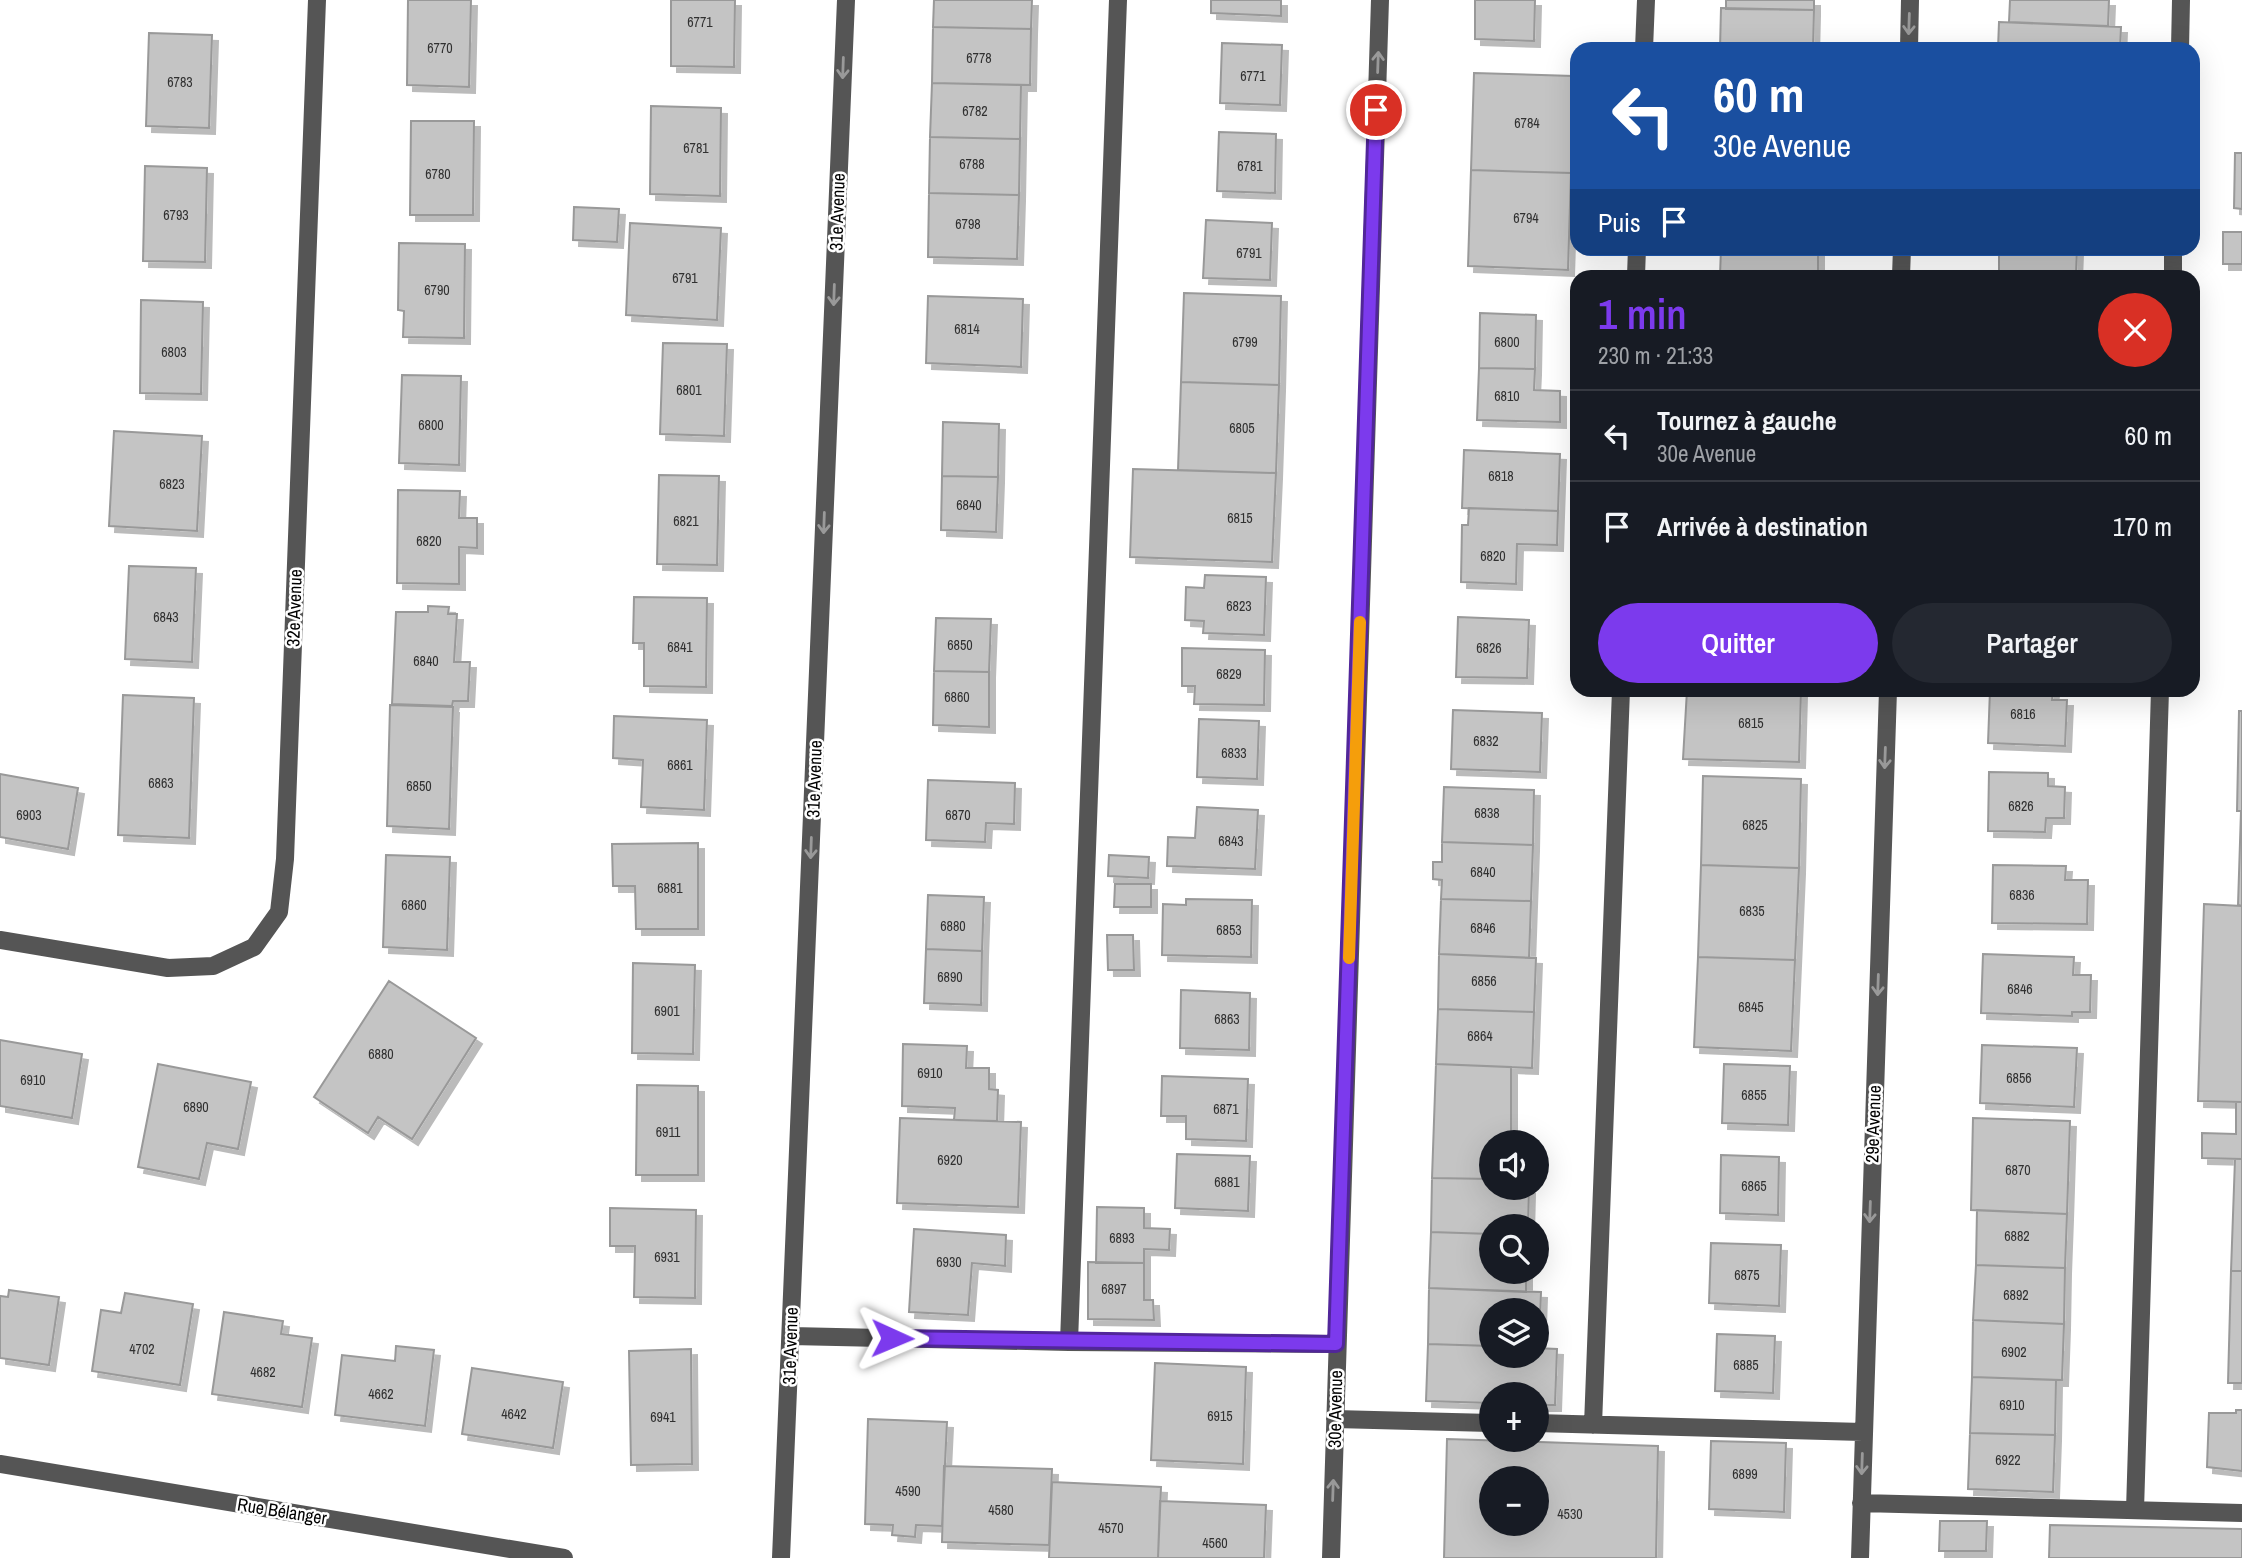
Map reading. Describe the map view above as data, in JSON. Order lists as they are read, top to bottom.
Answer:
{
  "streets": {
    "street": [
      "31e Avenue",
      "32e Avenue",
      "29e Avenue",
      "30e Avenue",
      "Rue Bélanger"
    ]
  },
  "one_way": ["31e Avenue", "29e Avenue", "30e Avenue"],
  "house_numbers": [
    "6771",
    "6770",
    "6778",
    "6771",
    "6783",
    "6782",
    "6784",
    "6781",
    "6788",
    "6781",
    "6780",
    "6793",
    "6794",
    "6798",
    "6791",
    "6791",
    "6790",
    "6814",
    "6799",
    "6800",
    "6803",
    "6801",
    "6810",
    "6800",
    "6805",
    "6818",
    "6823",
    "6840",
    "6815",
    "6821",
    "6820",
    "6820",
    "6823",
    "6843",
    "6850",
    "6841",
    "6826",
    "6840",
    "6829",
    "6860",
    "6816",
    "6815",
    "6832",
    "6833",
    "6861",
    "6863",
    "6850",
    "6826",
    "6838",
    "6903",
    "6870",
    "6825",
    "6843",
    "6840",
    "6881",
    "6836",
    "6860",
    "6835",
    "6880",
    "6846",
    "6853",
    "6890",
    "6856",
    "6846",
    "6845",
    "6901",
    "6863",
    "6864",
    "6880",
    "6910",
    "6856",
    "6910",
    "6855",
    "6890",
    "6871",
    "6911",
    "6920",
    "6870",
    "6881",
    "6865",
    "6882",
    "6893",
    "6931",
    "6930",
    "6875",
    "6897",
    "6892",
    "4702",
    "6902",
    "6885",
    "4682",
    "4662",
    "6910",
    "4642",
    "6915",
    "6941",
    "6922",
    "6899",
    "4590",
    "4580",
    "4530",
    "4570",
    "4560"
  ],
  "page": {
    "turn": ["60 m", "30e Avenue"],
    "then": "Puis",
    "heading": ["1 min", "230 m · 21:33"],
    "list": [
      {
        "name": "Tournez à gauche",
        "note": "30e Avenue",
        "value": "60 m"
      },
      {
        "name": "Arrivée à destination",
        "value": "170 m"
      }
    ],
    "buttons": ["Quitter", "Partager"],
    "map_buttons": ["+", "−"]
  }
}
